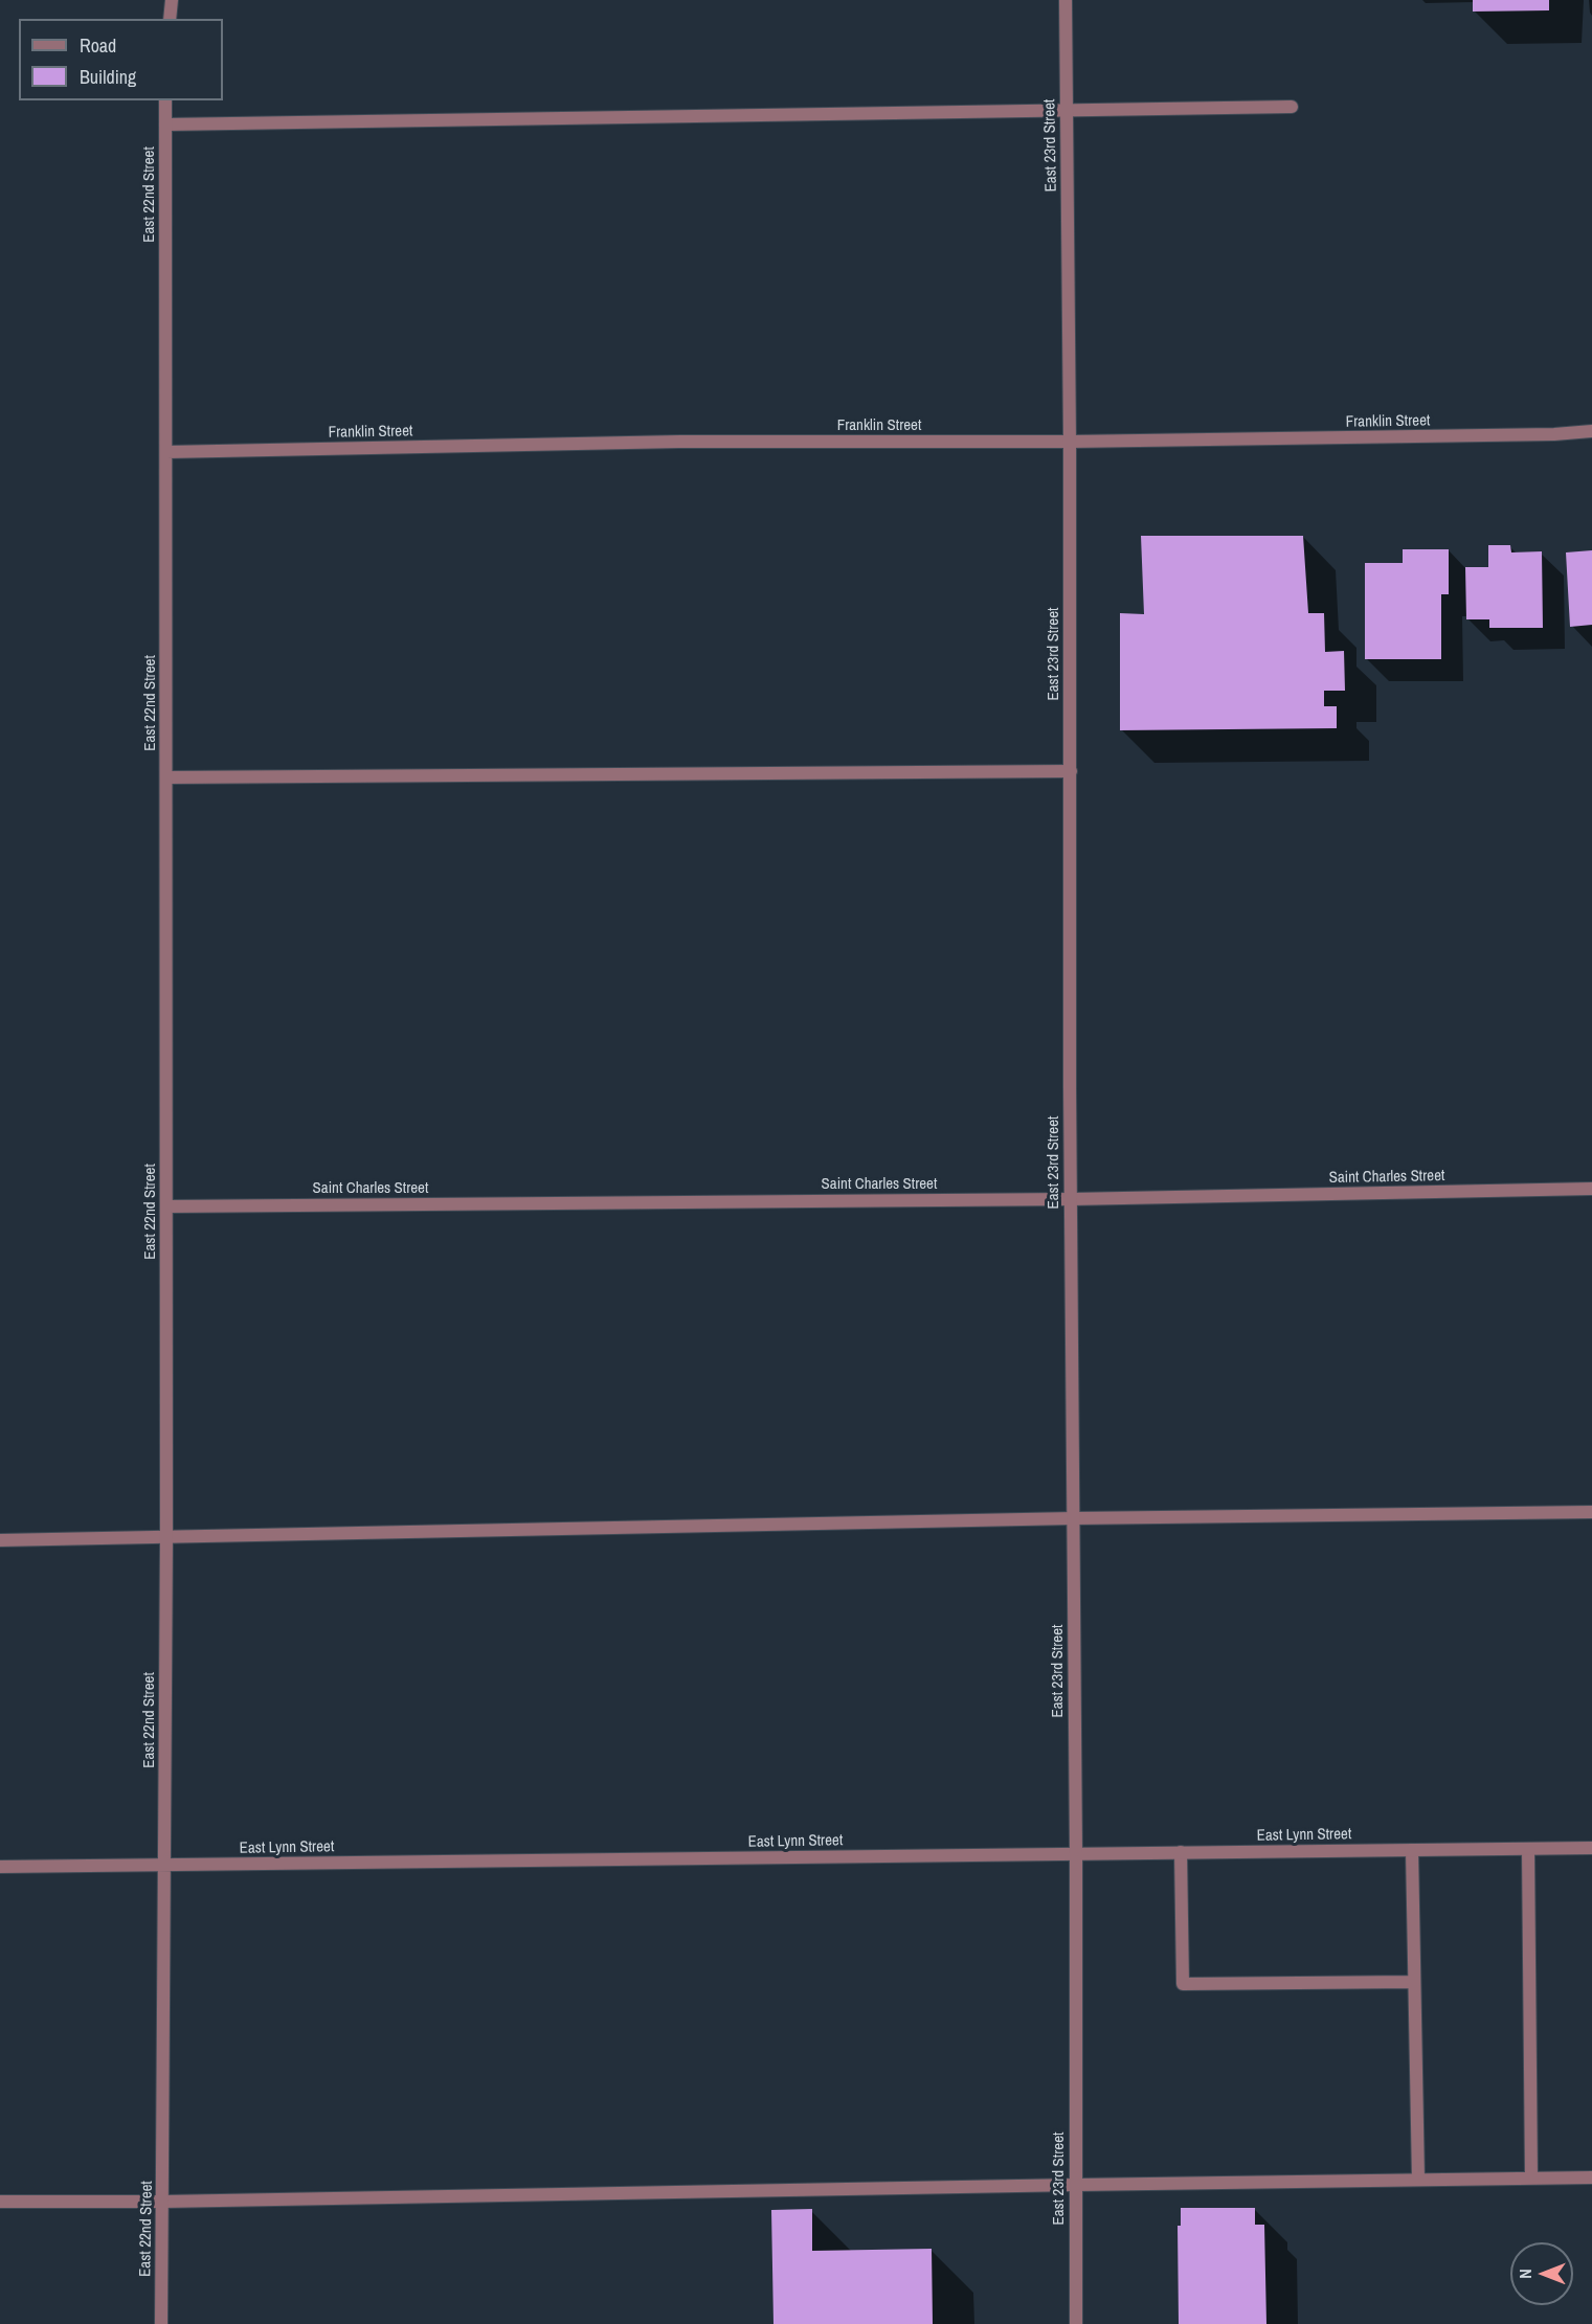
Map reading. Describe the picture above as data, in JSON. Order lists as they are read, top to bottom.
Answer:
{
  "streets": {
    "street": [
      "East 23rd Street",
      "East 22nd Street",
      "Franklin Street",
      "Saint Charles Street",
      "East Lynn Street"
    ]
  },
  "crossings": [
    ["East 23rd Street", "Franklin Street"],
    ["East 23rd Street", "Saint Charles Street"],
    ["East 23rd Street", "East Lynn Street"],
    ["East 22nd Street", "Franklin Street"],
    ["East 22nd Street", "Saint Charles Street"],
    ["East 22nd Street", "East Lynn Street"]
  ],
  "legend": ["Road", "Building"],
  "north": "left"
}
